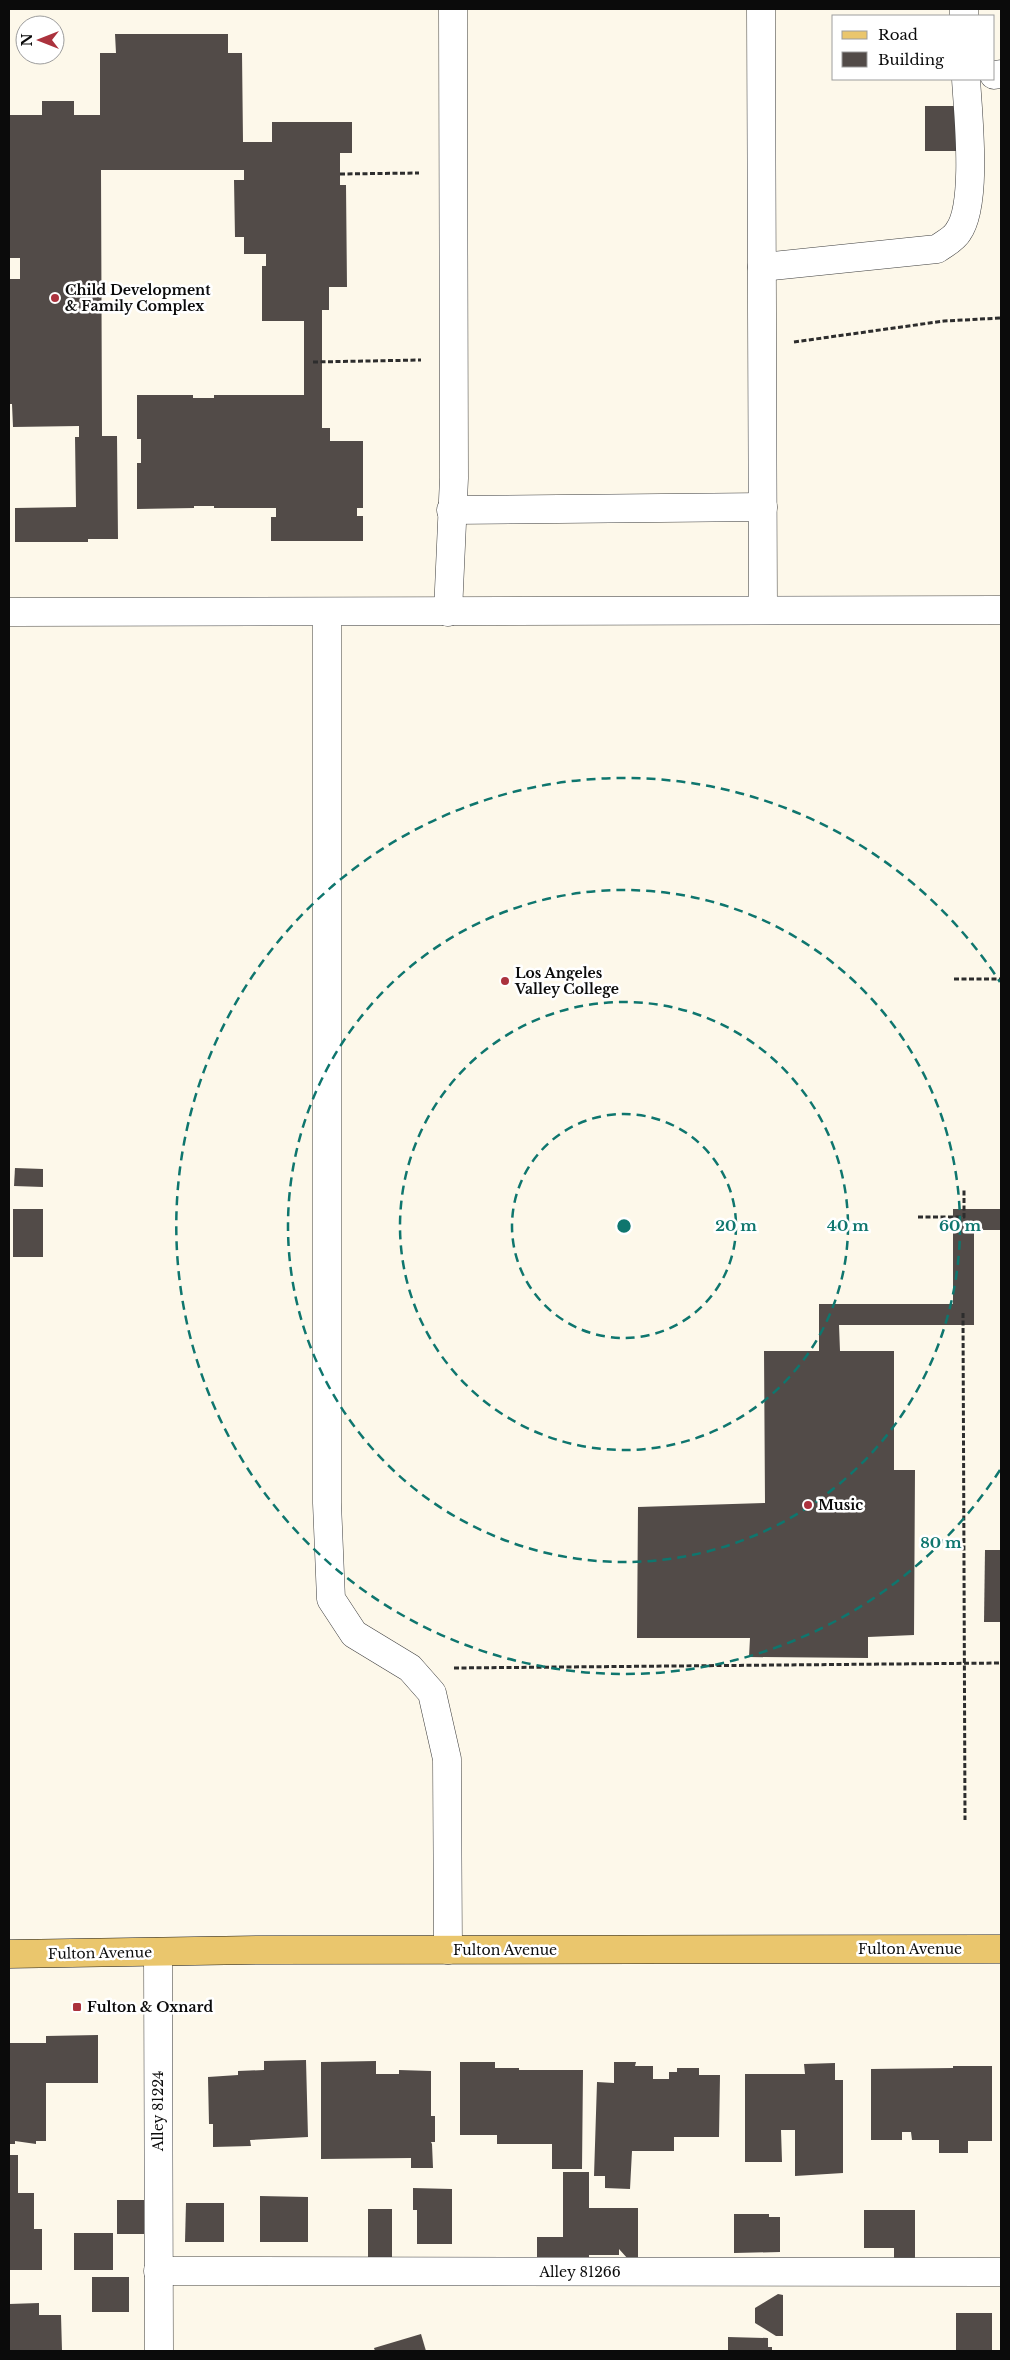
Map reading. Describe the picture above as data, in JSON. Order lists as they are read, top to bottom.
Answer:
{
  "streets": {
    "main road": ["Fulton Avenue"],
    "lane": ["Alley 81224", "Alley 81266"]
  },
  "crossings": [
    ["Fulton Avenue", "Alley 81224"],
    ["Alley 81224", "Alley 81266"]
  ],
  "places": {
    "other": ["Child Development & Family Complex", "Los Angeles Valley College", "Music"],
    "transit": ["Fulton & Oxnard"]
  },
  "legend": ["Road", "Building"],
  "north": "left",
  "rings": [
    "20 m",
    "40 m",
    "60 m",
    "80 m"
  ]
}
